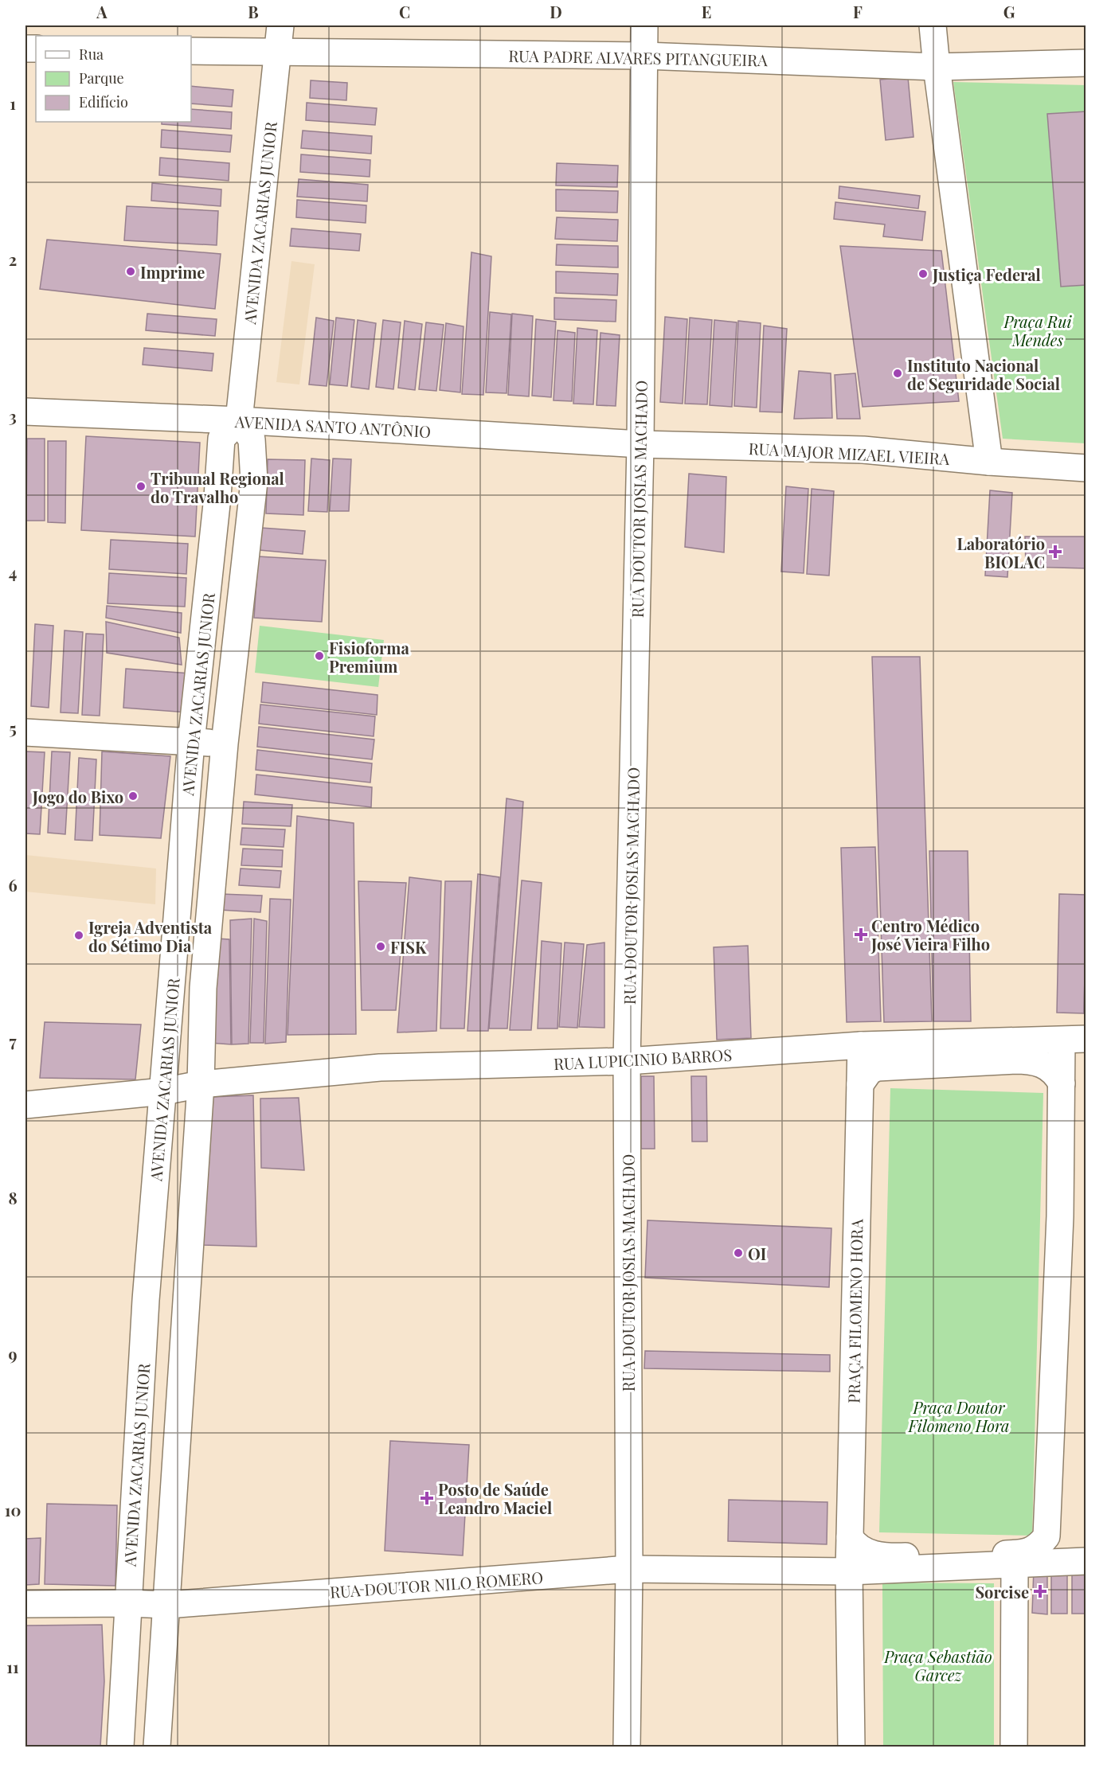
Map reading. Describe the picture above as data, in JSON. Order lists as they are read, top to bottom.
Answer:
{
  "streets": {
    "street": [
      "RUA PADRE ALVARES PITANGUEIRA",
      "AVENIDA ZACARIAS JUNIOR",
      "AVENIDA SANTO ANTÔNIO",
      "RUA MAJOR MIZAEL VIEIRA",
      "RUA DOUTOR JOSIAS MACHADO",
      "RUA LUPICINIO BARROS",
      "PRAÇA FILOMENO HORA",
      "RUA DOUTOR NILO ROMERO"
    ]
  },
  "crossings": [
    ["RUA PADRE ALVARES PITANGUEIRA", "AVENIDA ZACARIAS JUNIOR"],
    ["RUA PADRE ALVARES PITANGUEIRA", "RUA DOUTOR JOSIAS MACHADO"],
    ["AVENIDA ZACARIAS JUNIOR", "AVENIDA SANTO ANTÔNIO"],
    ["AVENIDA ZACARIAS JUNIOR", "RUA LUPICINIO BARROS"],
    ["AVENIDA ZACARIAS JUNIOR", "RUA DOUTOR NILO ROMERO"],
    ["AVENIDA SANTO ANTÔNIO", "RUA MAJOR MIZAEL VIEIRA"],
    ["AVENIDA SANTO ANTÔNIO", "RUA DOUTOR JOSIAS MACHADO"],
    ["RUA MAJOR MIZAEL VIEIRA", "RUA DOUTOR JOSIAS MACHADO"],
    ["RUA DOUTOR JOSIAS MACHADO", "RUA LUPICINIO BARROS"],
    ["RUA DOUTOR JOSIAS MACHADO", "RUA DOUTOR NILO ROMERO"],
    ["RUA LUPICINIO BARROS", "PRAÇA FILOMENO HORA"],
    ["PRAÇA FILOMENO HORA", "RUA DOUTOR NILO ROMERO"]
  ],
  "parks": ["Praça Rui Mendes", "Praça Doutor Filomeno Hora", "Praça Sebastião Garcez"],
  "places": {
    "other": [
      "Imprime",
      "Justiça Federal",
      "Instituto Nacional de Seguridade Social",
      "Tribunal Regional do Travalho",
      "Fisioforma Premium",
      "Jogo do Bixo",
      "Igreja Adventista do Sétimo Dia",
      "FISK",
      "OI"
    ],
    "health": [
      "Laboratório BIOLAC",
      "Centro Médico José Vieira Filho",
      "Posto de Saúde Leandro Maciel",
      "Sorcise"
    ]
  },
  "legend": ["Rua", "Parque", "Edifício"],
  "grid": {
    "columns": [
      "A",
      "B",
      "C",
      "D",
      "E",
      "F",
      "G"
    ],
    "rows": [
      "1",
      "2",
      "3",
      "4",
      "5",
      "6",
      "7",
      "8",
      "9",
      "10",
      "11"
    ]
  }
}
